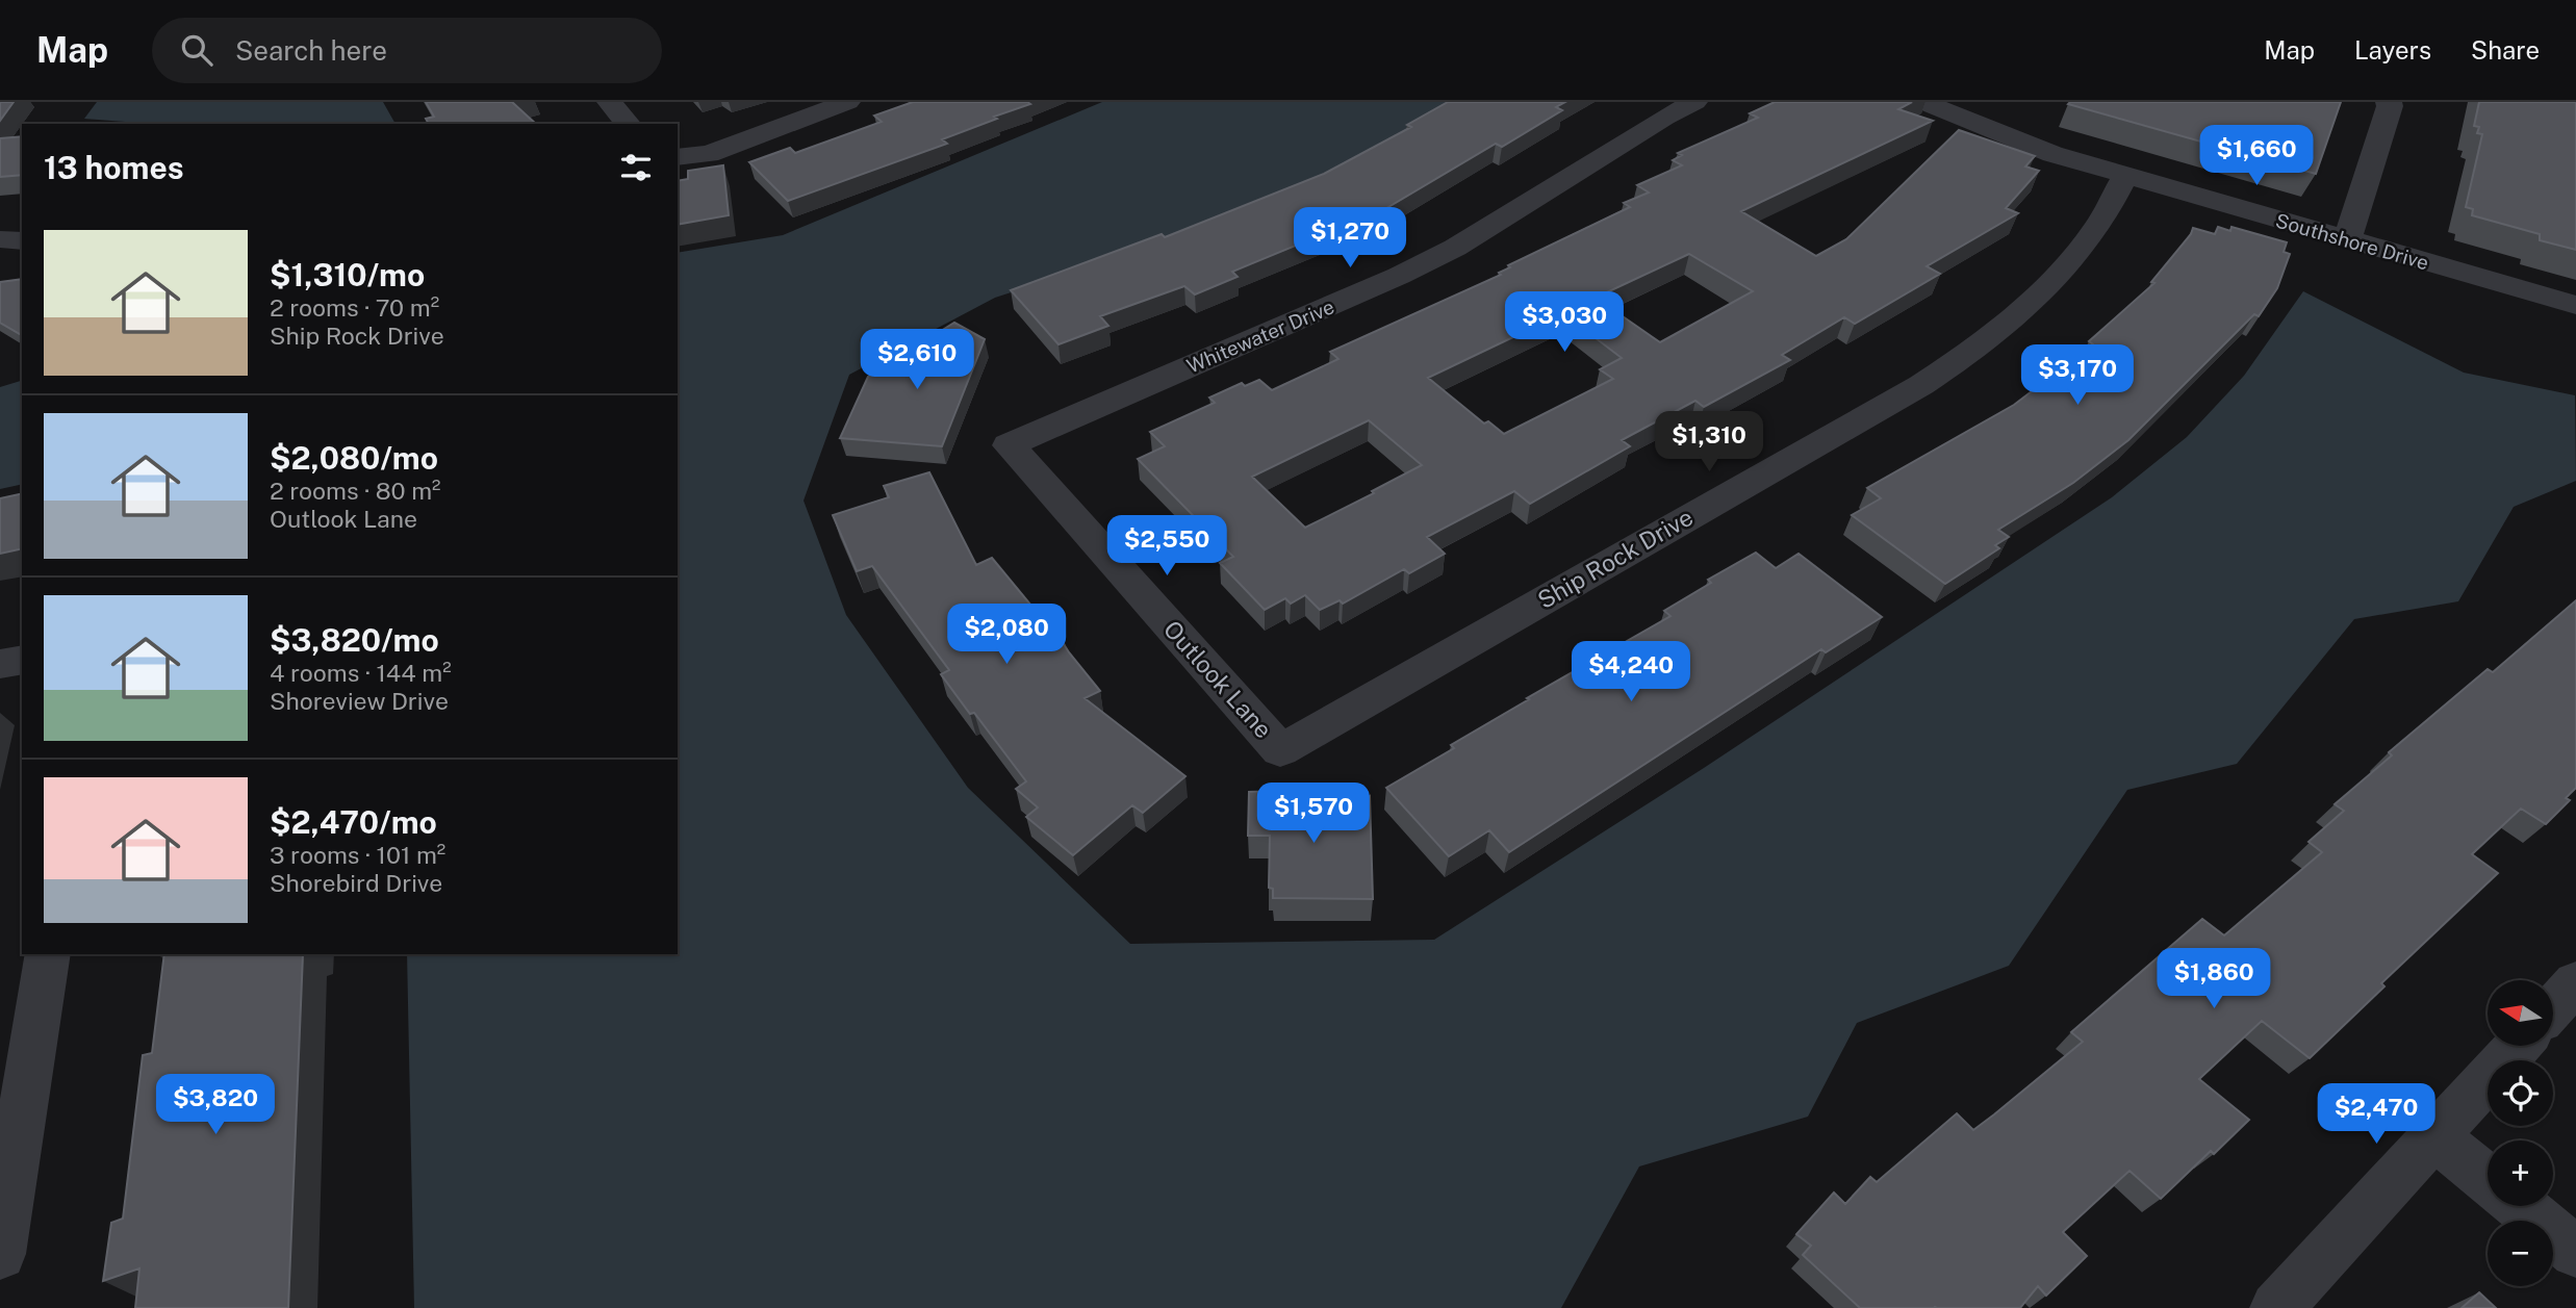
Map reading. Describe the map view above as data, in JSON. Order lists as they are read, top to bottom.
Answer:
{
  "streets": {
    "street": [
      "Southshore Drive",
      "Whitewater Drive",
      "Ship Rock Drive",
      "Outlook Lane"
    ]
  },
  "crossings": [
    ["Southshore Drive", "Ship Rock Drive"],
    ["Whitewater Drive", "Outlook Lane"],
    ["Ship Rock Drive", "Outlook Lane"]
  ],
  "north": "left",
  "page": {
    "header": "Map",
    "search": "Search here",
    "nav": ["Map", "Layers", "Share"],
    "heading": "13 homes",
    "price": [
      "$1,660",
      "$1,270",
      "$3,030",
      "$2,610",
      "$3,170",
      "$1,310",
      "$2,550",
      "$2,080",
      "$4,240",
      "$1,570",
      "$1,860",
      "$3,820",
      "$2,470"
    ],
    "list": [
      {
        "name": "$1,310/mo",
        "note": "2 rooms · 70 m² · Ship Rock Drive"
      },
      {
        "name": "$2,080/mo",
        "note": "2 rooms · 80 m² · Outlook Lane"
      },
      {
        "name": "$3,820/mo",
        "note": "4 rooms · 144 m² · Shoreview Drive"
      },
      {
        "name": "$2,470/mo",
        "note": "3 rooms · 101 m² · Shorebird Drive"
      }
    ],
    "map_buttons": ["+", "−"]
  }
}
